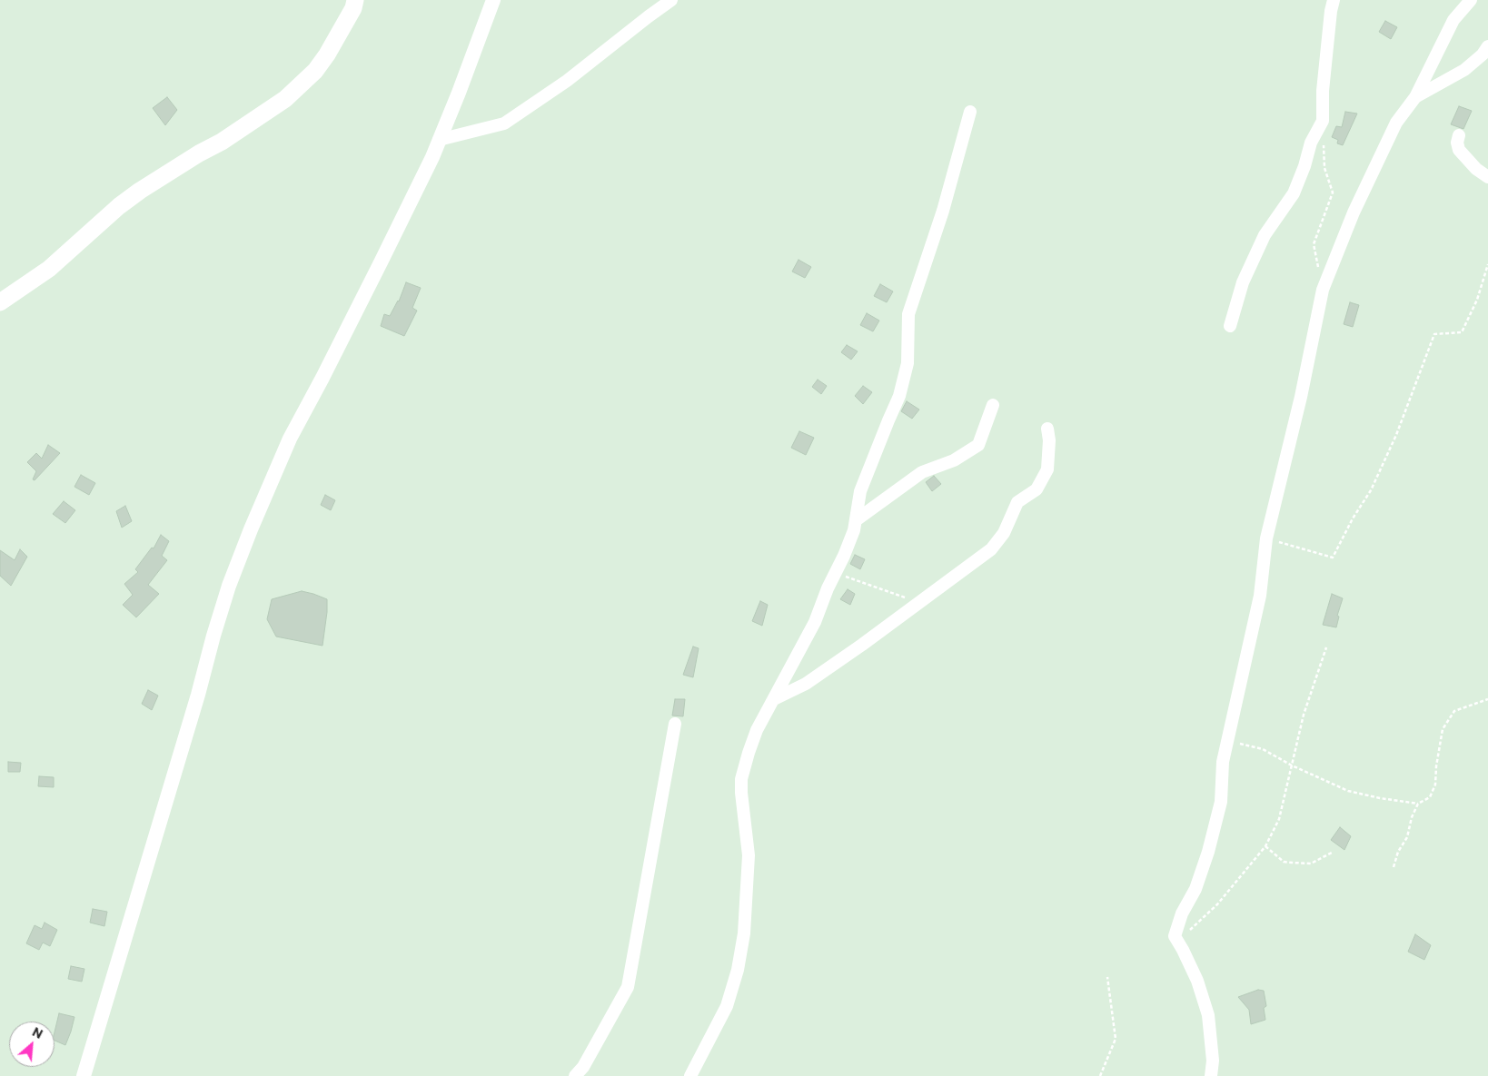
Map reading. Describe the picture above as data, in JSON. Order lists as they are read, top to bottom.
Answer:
{
  "north": "top right"
}
